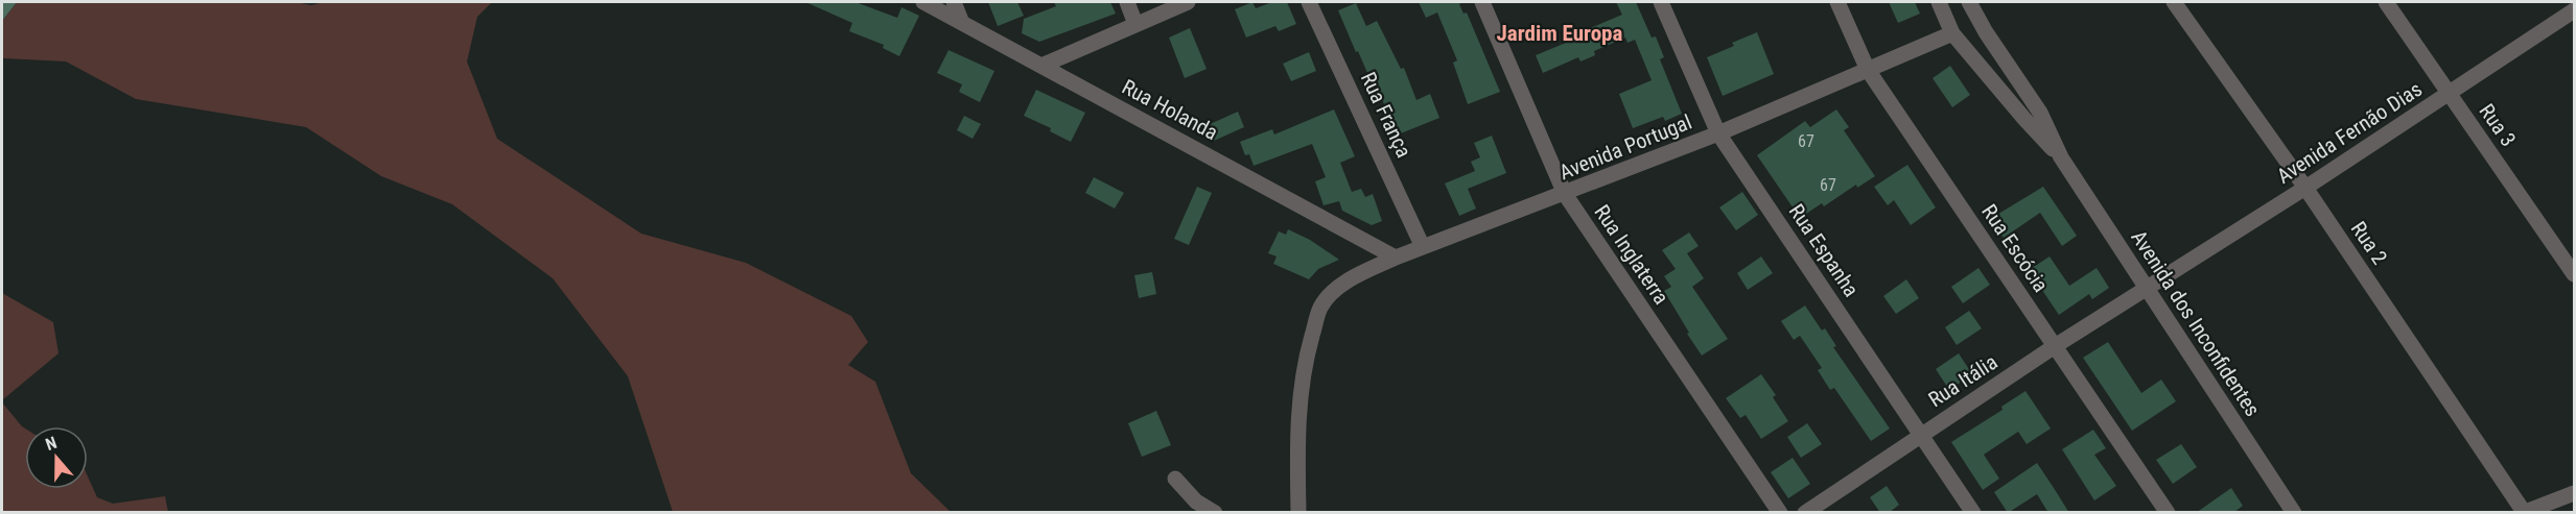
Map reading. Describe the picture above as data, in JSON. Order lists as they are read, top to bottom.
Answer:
{
  "streets": {
    "street": [
      "Rua Holanda",
      "Rua França",
      "Rua 3",
      "Avenida Fernão Dias",
      "Avenida Portugal",
      "Rua 2",
      "Rua Escócia",
      "Rua Espanha",
      "Rua Inglaterra",
      "Avenida dos Inconfidentes",
      "Rua Itália"
    ]
  },
  "crossings": [
    ["Rua Holanda", "Avenida Portugal"],
    ["Rua França", "Avenida Portugal"],
    ["Rua 3", "Avenida Fernão Dias"],
    ["Avenida Fernão Dias", "Rua 2"],
    ["Avenida Fernão Dias", "Avenida dos Inconfidentes"],
    ["Avenida Fernão Dias", "Rua Itália"],
    ["Avenida Portugal", "Rua Escócia"],
    ["Avenida Portugal", "Rua Espanha"],
    ["Avenida Portugal", "Rua Inglaterra"],
    ["Avenida Portugal", "Avenida dos Inconfidentes"],
    ["Rua Escócia", "Rua Itália"],
    ["Rua Espanha", "Rua Itália"],
    ["Avenida dos Inconfidentes", "Rua Itália"]
  ],
  "districts": ["Jardim Europa"],
  "house_numbers": ["67", "67"],
  "north": "top"
}
